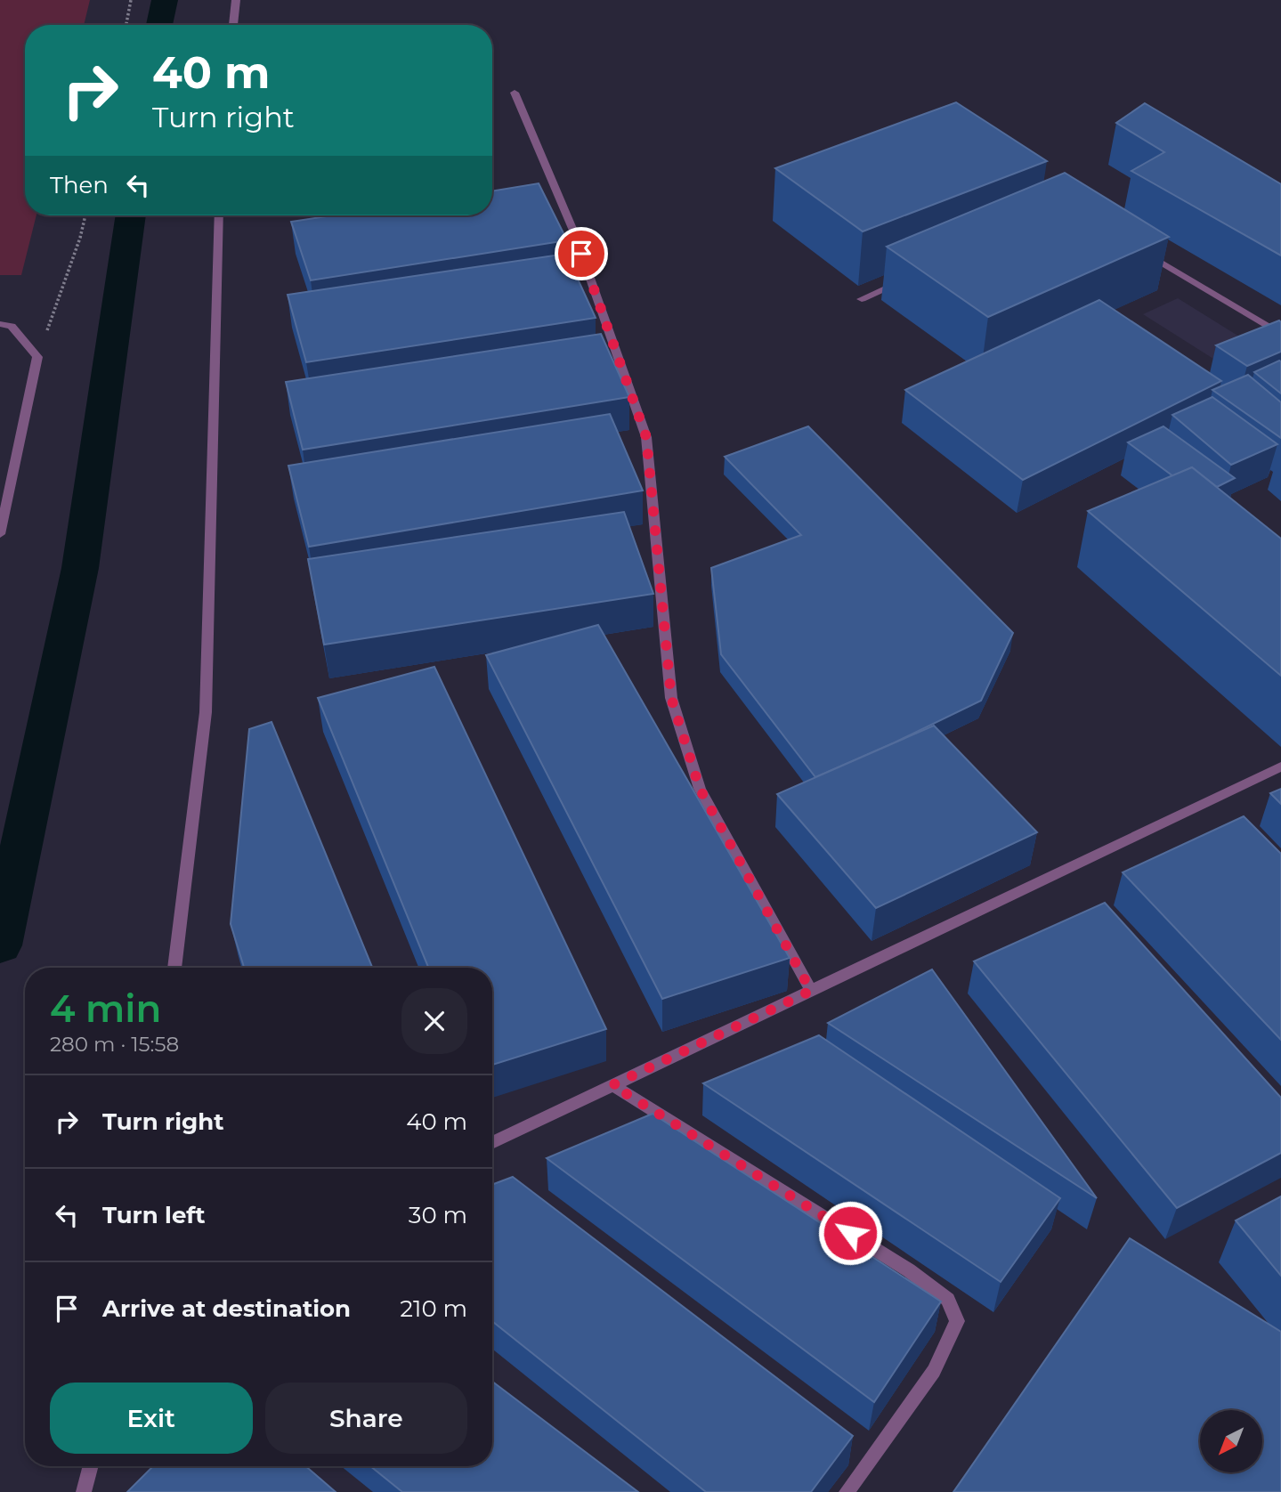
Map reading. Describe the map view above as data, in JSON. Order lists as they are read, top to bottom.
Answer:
{
  "north": "bottom left",
  "page": {
    "turn": ["40 m", "Turn right"],
    "then": "Then",
    "heading": ["4 min", "280 m · 15:58"],
    "list": [
      {
        "name": "Turn right",
        "value": "40 m"
      },
      {
        "name": "Turn left",
        "value": "30 m"
      },
      {
        "name": "Arrive at destination",
        "value": "210 m"
      }
    ],
    "buttons": ["Exit", "Share"]
  }
}
